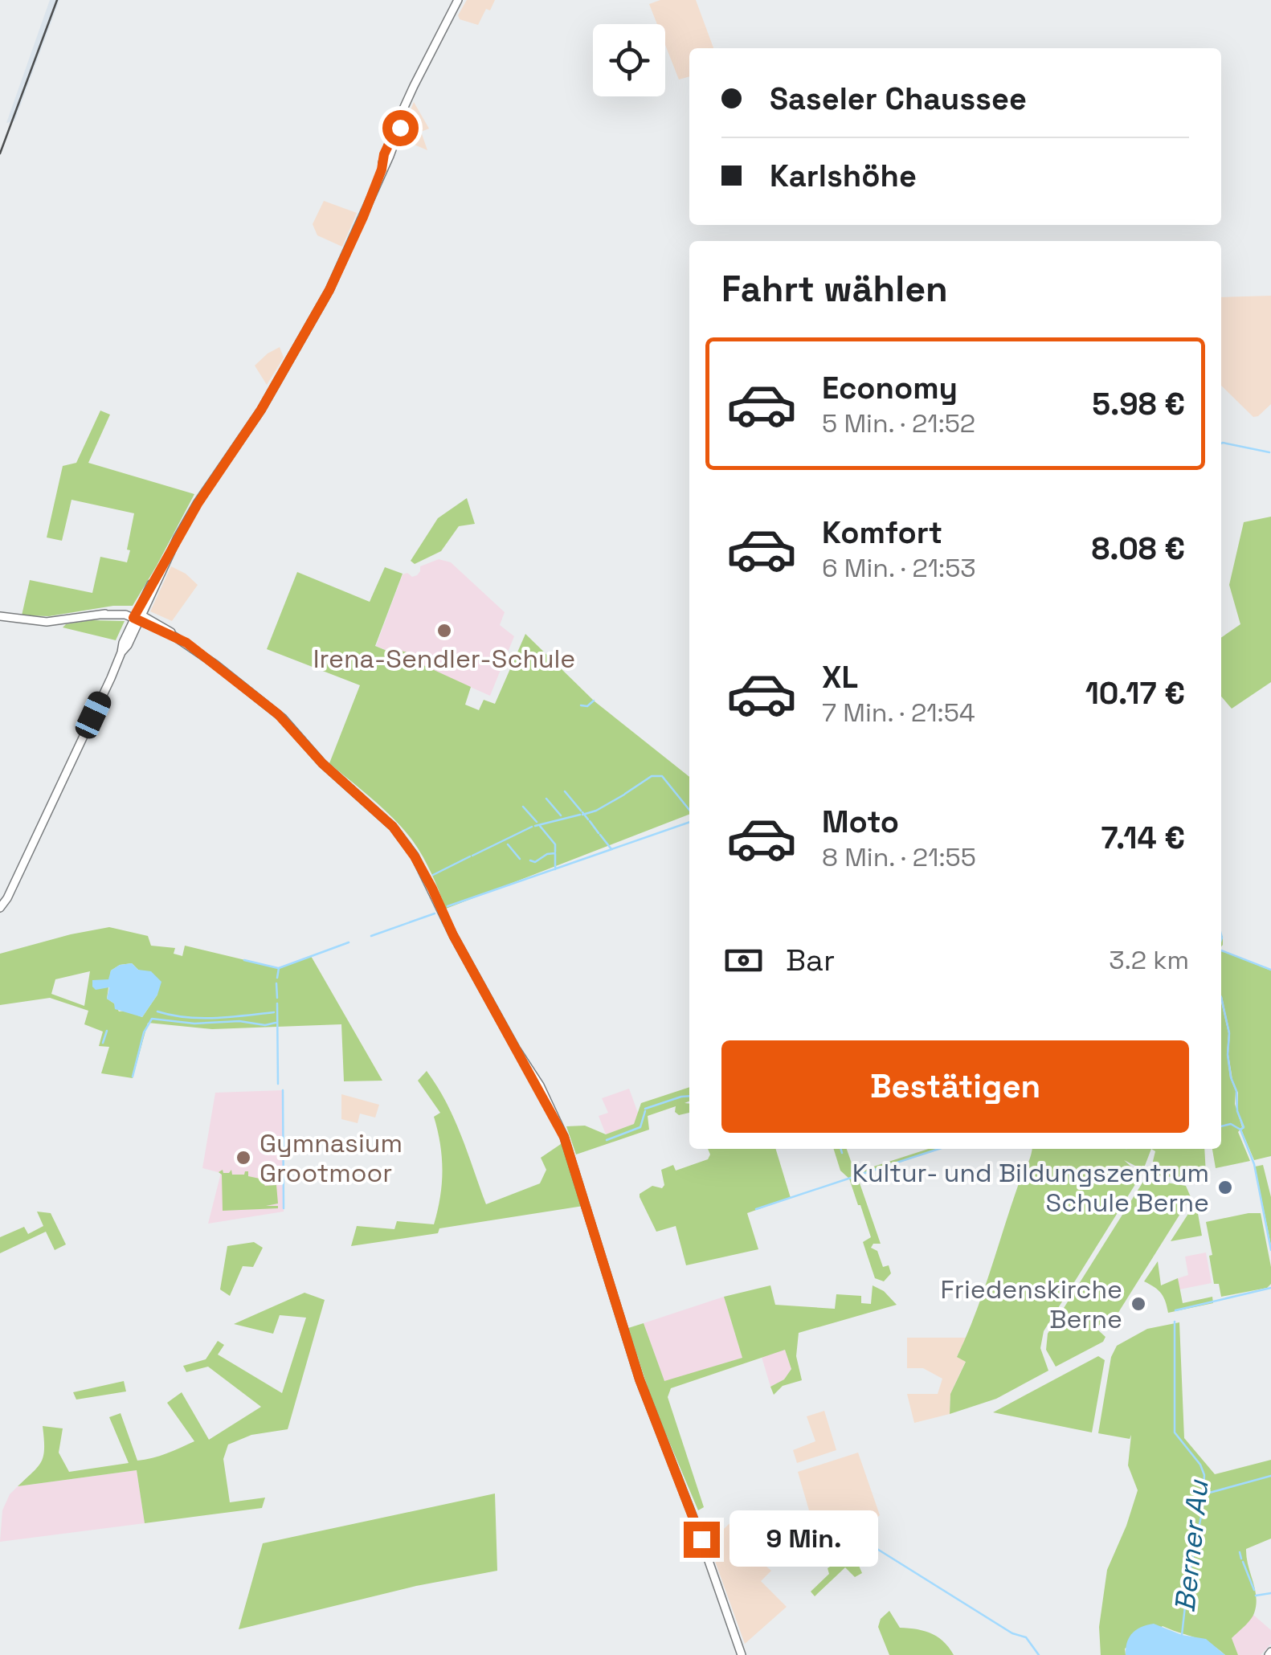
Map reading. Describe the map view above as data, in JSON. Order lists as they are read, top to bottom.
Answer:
{
  "water": ["Berner Au"],
  "places": [
    "Irena-Sendler-Schule",
    "Gymnasium Grootmoor",
    "Kultur- und Bildungszentrum Schule Berne",
    "Friedenskirche Berne"
  ],
  "page": {
    "banner": ["Saseler Chaussee", "Karlshöhe"],
    "heading": "Fahrt wählen",
    "list": [
      {
        "name": "Economy",
        "note": "5 Min. · 21:52",
        "value": "5.98 €"
      },
      {
        "name": "Komfort",
        "note": "6 Min. · 21:53",
        "value": "8.08 €"
      },
      {
        "name": "XL",
        "note": "7 Min. · 21:54",
        "value": "10.17 €"
      },
      {
        "name": "Moto",
        "note": "8 Min. · 21:55",
        "value": "7.14 €"
      }
    ],
    "pay": ["Bar", "3.2 km"],
    "buttons": "Bestätigen",
    "bubble": "9 Min."
  }
}
